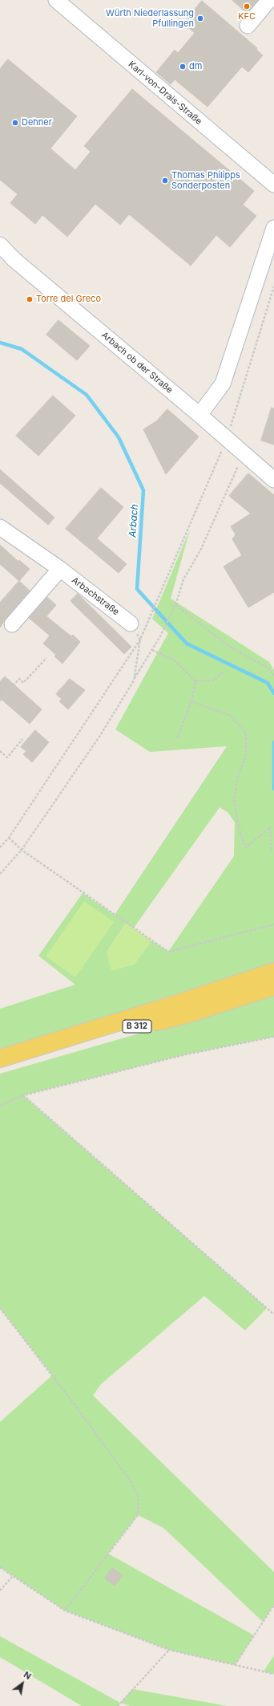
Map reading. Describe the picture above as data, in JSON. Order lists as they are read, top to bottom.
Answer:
{
  "streets": {
    "main road": ["B 312"],
    "street": ["Karl-von-Drais-Straße", "Arbach ob der Straße", "Arbachstraße"]
  },
  "water": ["Arbach"],
  "places": [
    "KFC",
    "Würth Niederlassung Pfullingen",
    "dm",
    "Dehner",
    "Thomas Philipps Sonderposten",
    "Torre del Greco"
  ],
  "north": "top right"
}
